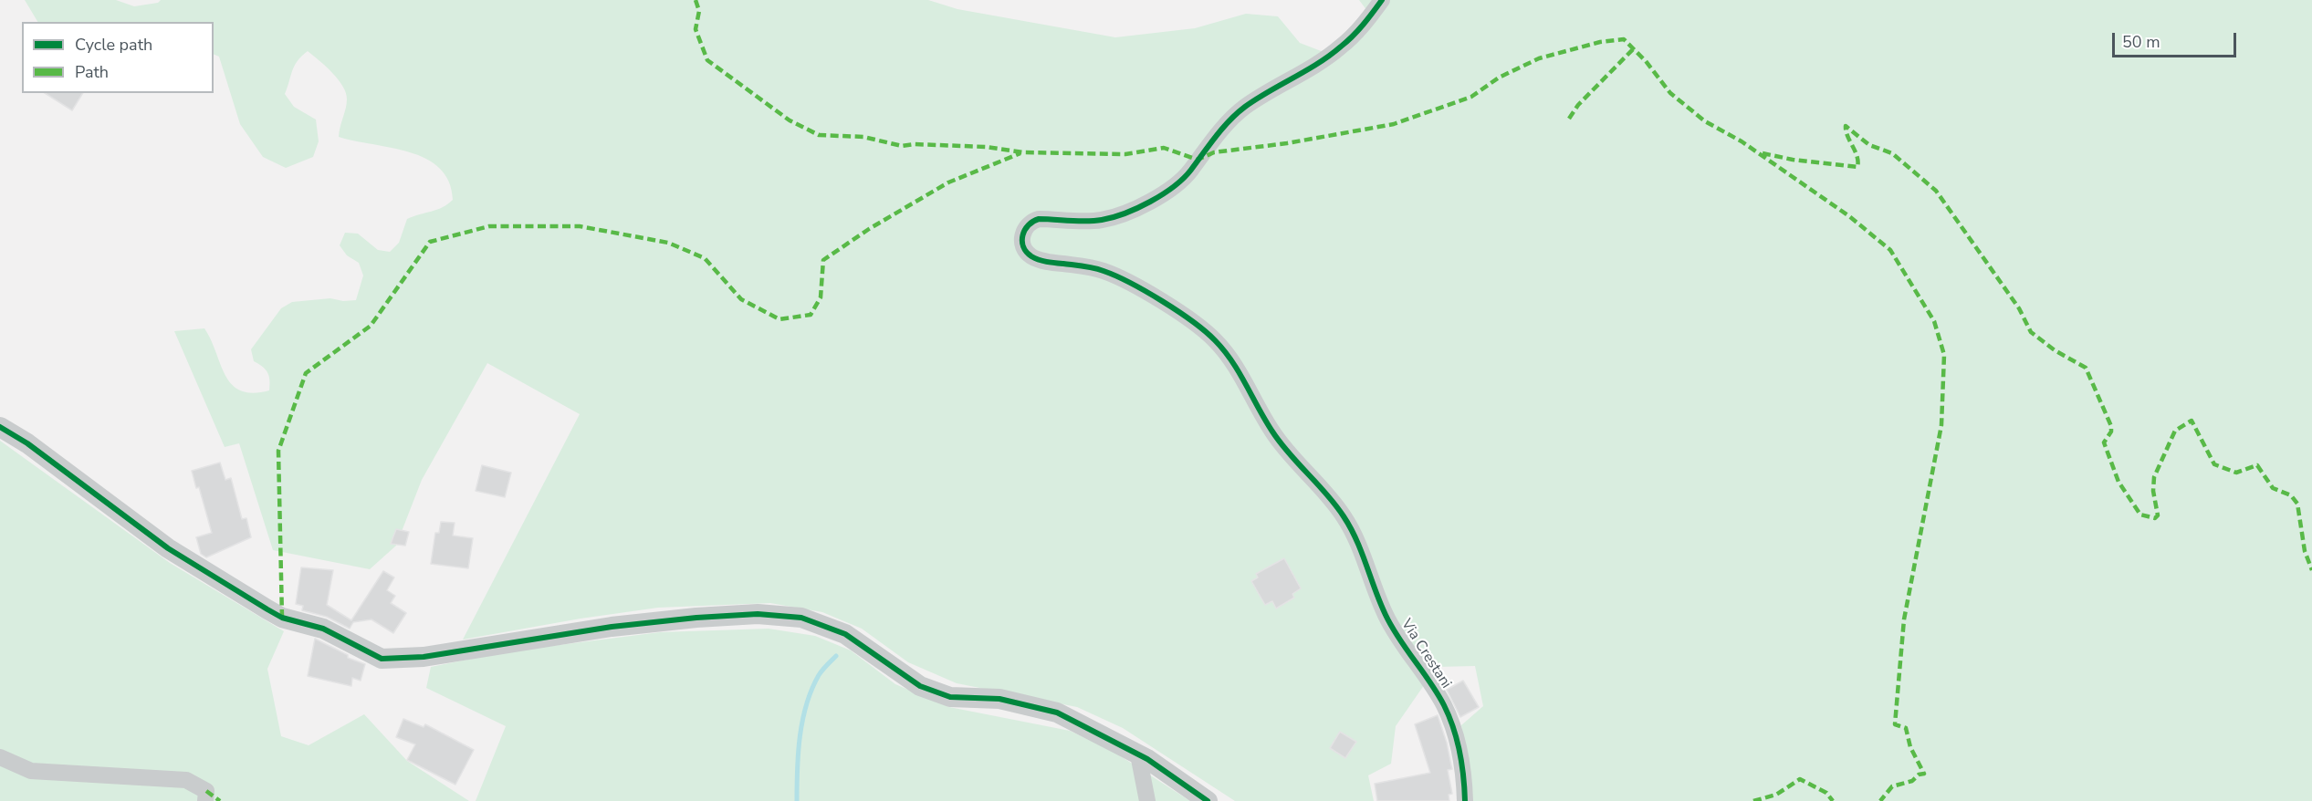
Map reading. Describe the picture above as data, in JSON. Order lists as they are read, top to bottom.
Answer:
{
  "streets": {
    "street": ["Via Crestani"]
  },
  "legend": ["Cycle path", "Path"],
  "scale_bar": "50 m"
}
